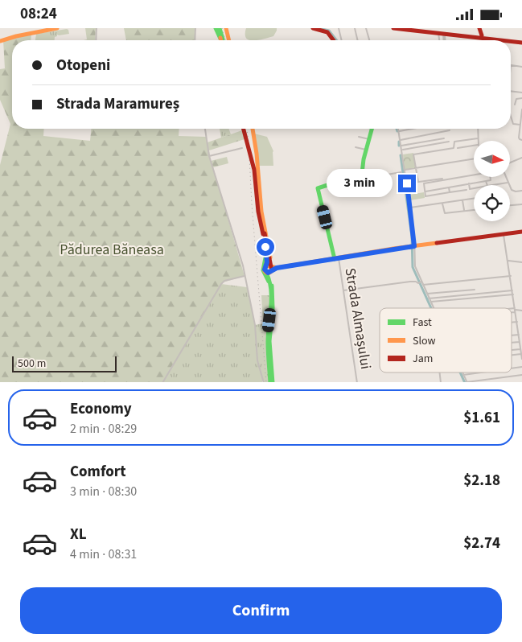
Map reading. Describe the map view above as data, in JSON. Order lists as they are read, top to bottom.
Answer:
{
  "streets": {
    "street": ["Strada Almașului"]
  },
  "parks": ["Pădurea Băneasa"],
  "legend": ["Fast", "Slow", "Jam"],
  "scale_bar": "500 m",
  "north": "right",
  "page": {
    "status": "08:24",
    "banner": ["Otopeni", "Strada Maramureș"],
    "bubble": "3 min",
    "scale": "500 m",
    "list": [
      {
        "name": "Economy",
        "note": "2 min · 08:29",
        "value": "$1.61"
      },
      {
        "name": "Comfort",
        "note": "3 min · 08:30",
        "value": "$2.18"
      },
      {
        "name": "XL",
        "note": "4 min · 08:31",
        "value": "$2.74"
      }
    ],
    "buttons": "Confirm"
  }
}
